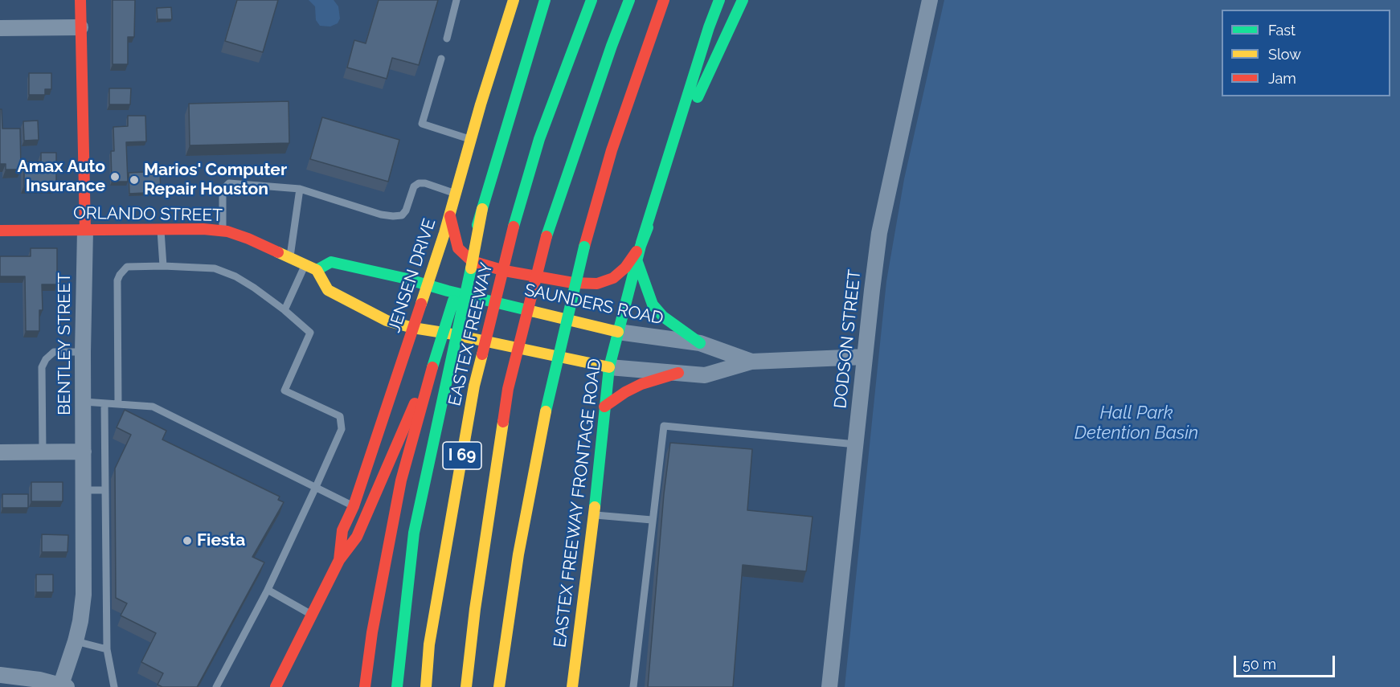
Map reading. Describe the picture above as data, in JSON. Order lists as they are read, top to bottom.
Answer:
{
  "streets": {
    "main road": [
      "ORLANDO STREET",
      "JENSEN DRIVE",
      "SAUNDERS ROAD",
      "EASTEX FREEWAY",
      "BENTLEY STREET",
      "I 69",
      "EASTEX FREEWAY FRONTAGE ROAD"
    ],
    "street": ["DODSON STREET"]
  },
  "crossings": [
    ["ORLANDO STREET", "BENTLEY STREET"],
    ["JENSEN DRIVE", "SAUNDERS ROAD"],
    ["SAUNDERS ROAD", "DODSON STREET"],
    ["SAUNDERS ROAD", "EASTEX FREEWAY FRONTAGE ROAD"]
  ],
  "water": ["Hall Park Detention Basin"],
  "places": ["Amax Auto Insurance", "Marios' Computer Repair Houston", "Fiesta"],
  "legend": ["Fast", "Slow", "Jam"],
  "scale_bar": "50 m"
}
